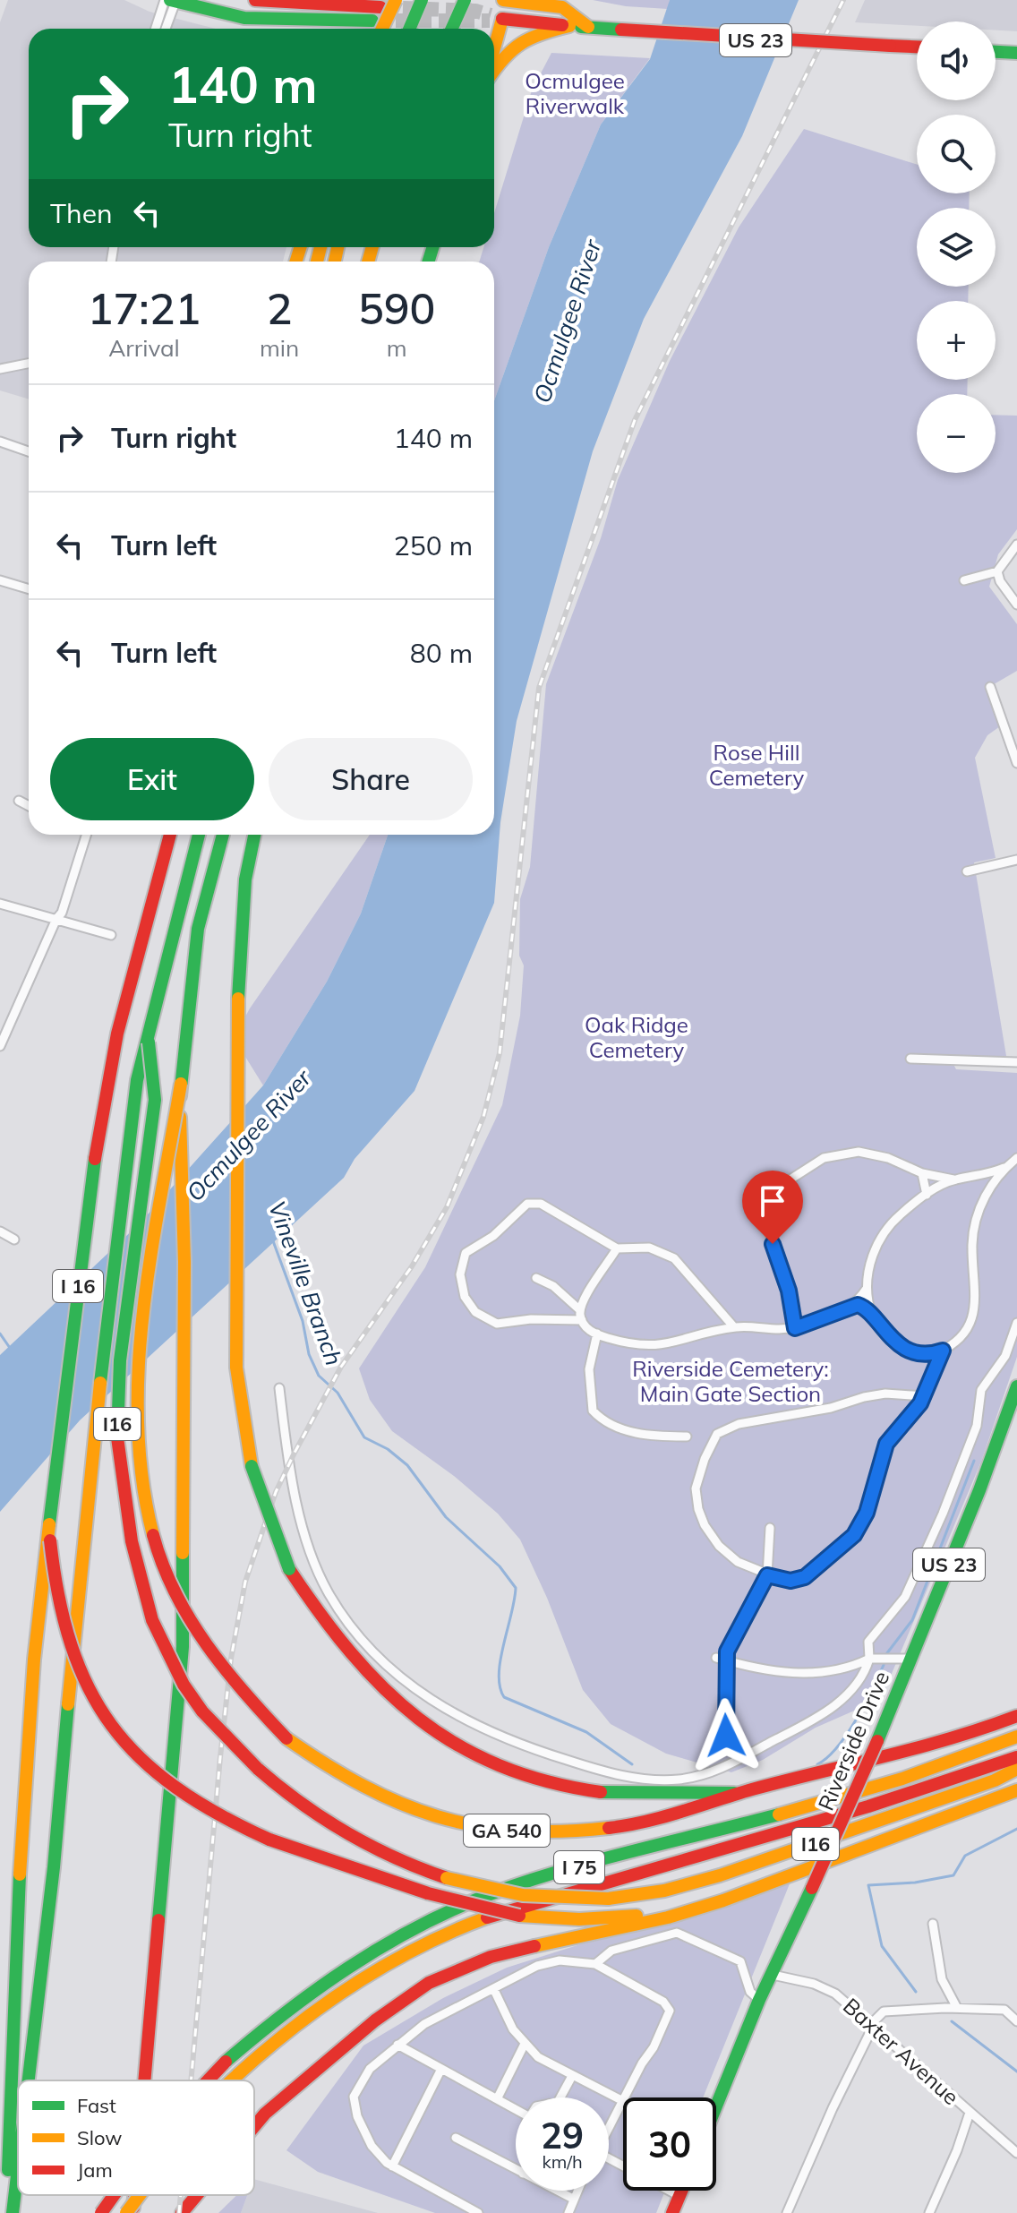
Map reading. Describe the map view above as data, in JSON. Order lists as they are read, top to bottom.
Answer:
{
  "streets": {
    "main road": [
      "US 23",
      "I 16",
      "I16",
      "Riverside Drive",
      "GA 540",
      "I 75"
    ],
    "street": ["Baxter Avenue"]
  },
  "crossings": [
    ["Riverside Drive", "Baxter Avenue"]
  ],
  "water": ["Ocmulgee River", "Vineville Branch"],
  "parks": [
    "Ocmulgee Riverwalk",
    "Rose Hill Cemetery",
    "Oak Ridge Cemetery",
    "Riverside Cemetery: Main Gate Section"
  ],
  "legend": ["Fast", "Slow", "Jam"],
  "page": {
    "map_buttons": ["+", "−"],
    "turn": ["140 m", "Turn right"],
    "then": "Then",
    "eta": [
      "17:21",
      "Arrival",
      "2",
      "min",
      "590",
      "m"
    ],
    "list": [
      {
        "name": "Turn right",
        "value": "140 m"
      },
      {
        "name": "Turn left",
        "value": "250 m"
      },
      {
        "name": "Turn left",
        "value": "80 m"
      }
    ],
    "buttons": ["Exit", "Share"],
    "speed": "29 km/h",
    "limit": "30"
  }
}
